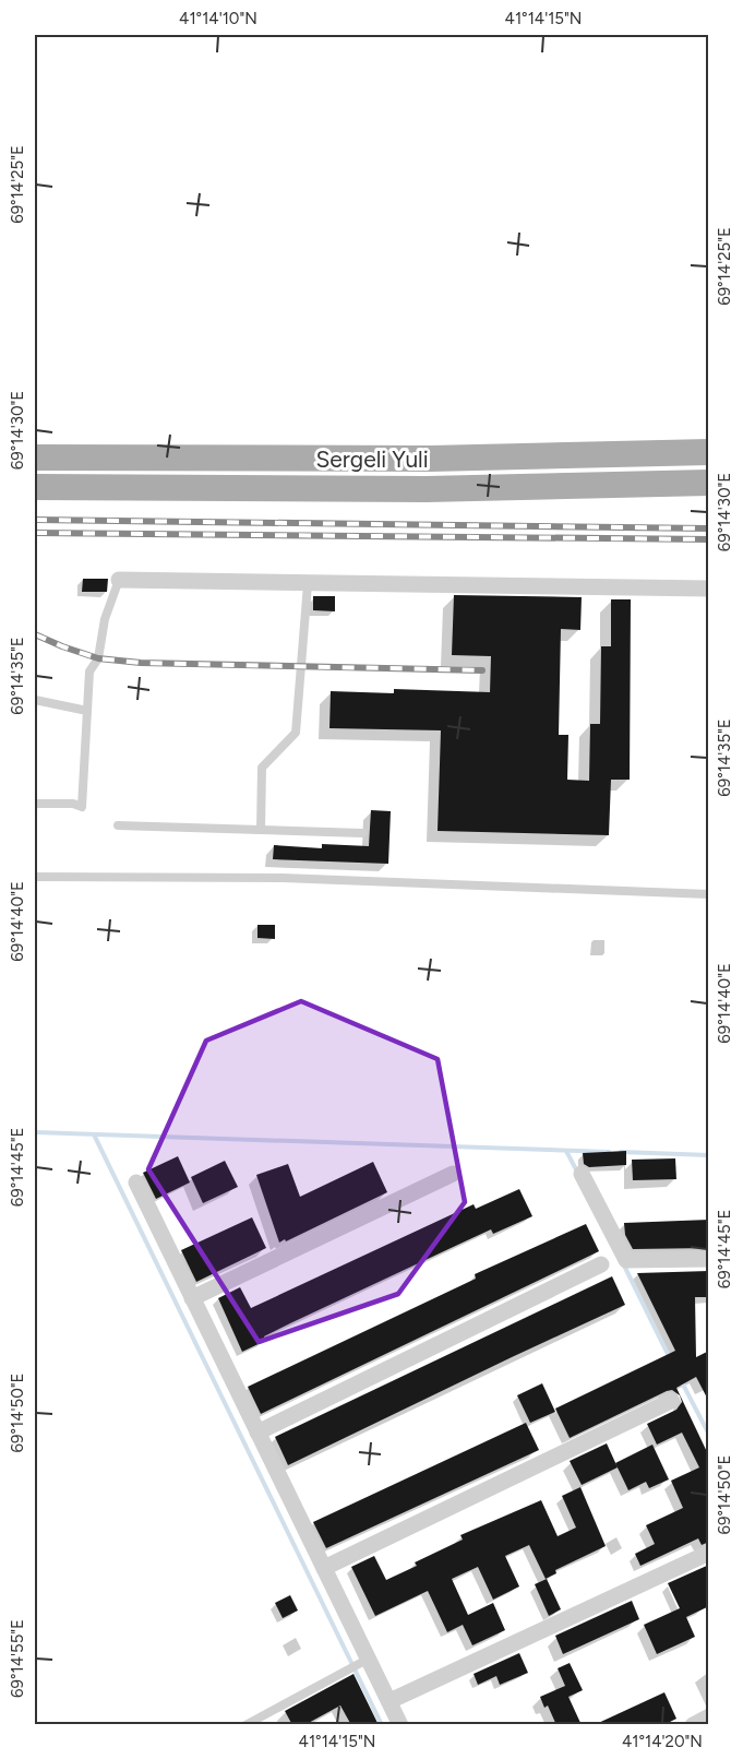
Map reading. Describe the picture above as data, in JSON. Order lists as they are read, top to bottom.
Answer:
{
  "streets": {
    "main road": ["Sergeli Yuli"]
  },
  "coordinates": [
    "41°14'10\"N",
    "41°14'15\"N",
    "69°14'25\"E",
    "69°14'30\"E",
    "69°14'35\"E",
    "69°14'40\"E",
    "69°14'45\"E",
    "69°14'50\"E",
    "69°14'55\"E",
    "41°14'20\"N"
  ]
}
